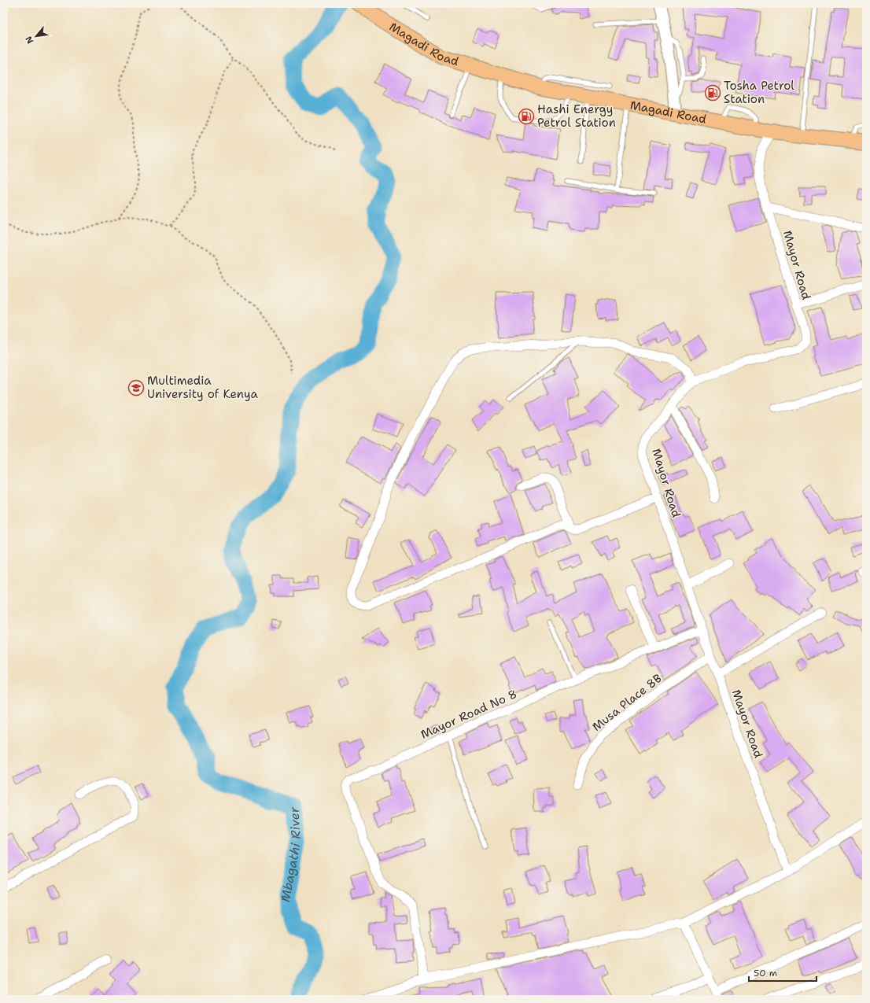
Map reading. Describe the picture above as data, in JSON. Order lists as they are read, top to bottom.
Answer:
{
  "streets": {
    "highway": ["Magadi Road"],
    "street": ["Mayor Road", "Musa Place 8B", "Mayor Road No 8"]
  },
  "crossings": [
    ["Magadi Road", "Mayor Road"],
    ["Mayor Road", "Musa Place 8B"],
    ["Mayor Road", "Mayor Road No 8"]
  ],
  "water": ["Mbagathi River"],
  "places": {
    "fuel station": ["Tosha Petrol Station", "Hashi Energy Petrol Station"],
    "school or university": ["Multimedia University of Kenya"]
  },
  "scale_bar": "50 m",
  "north": "bottom left"
}
